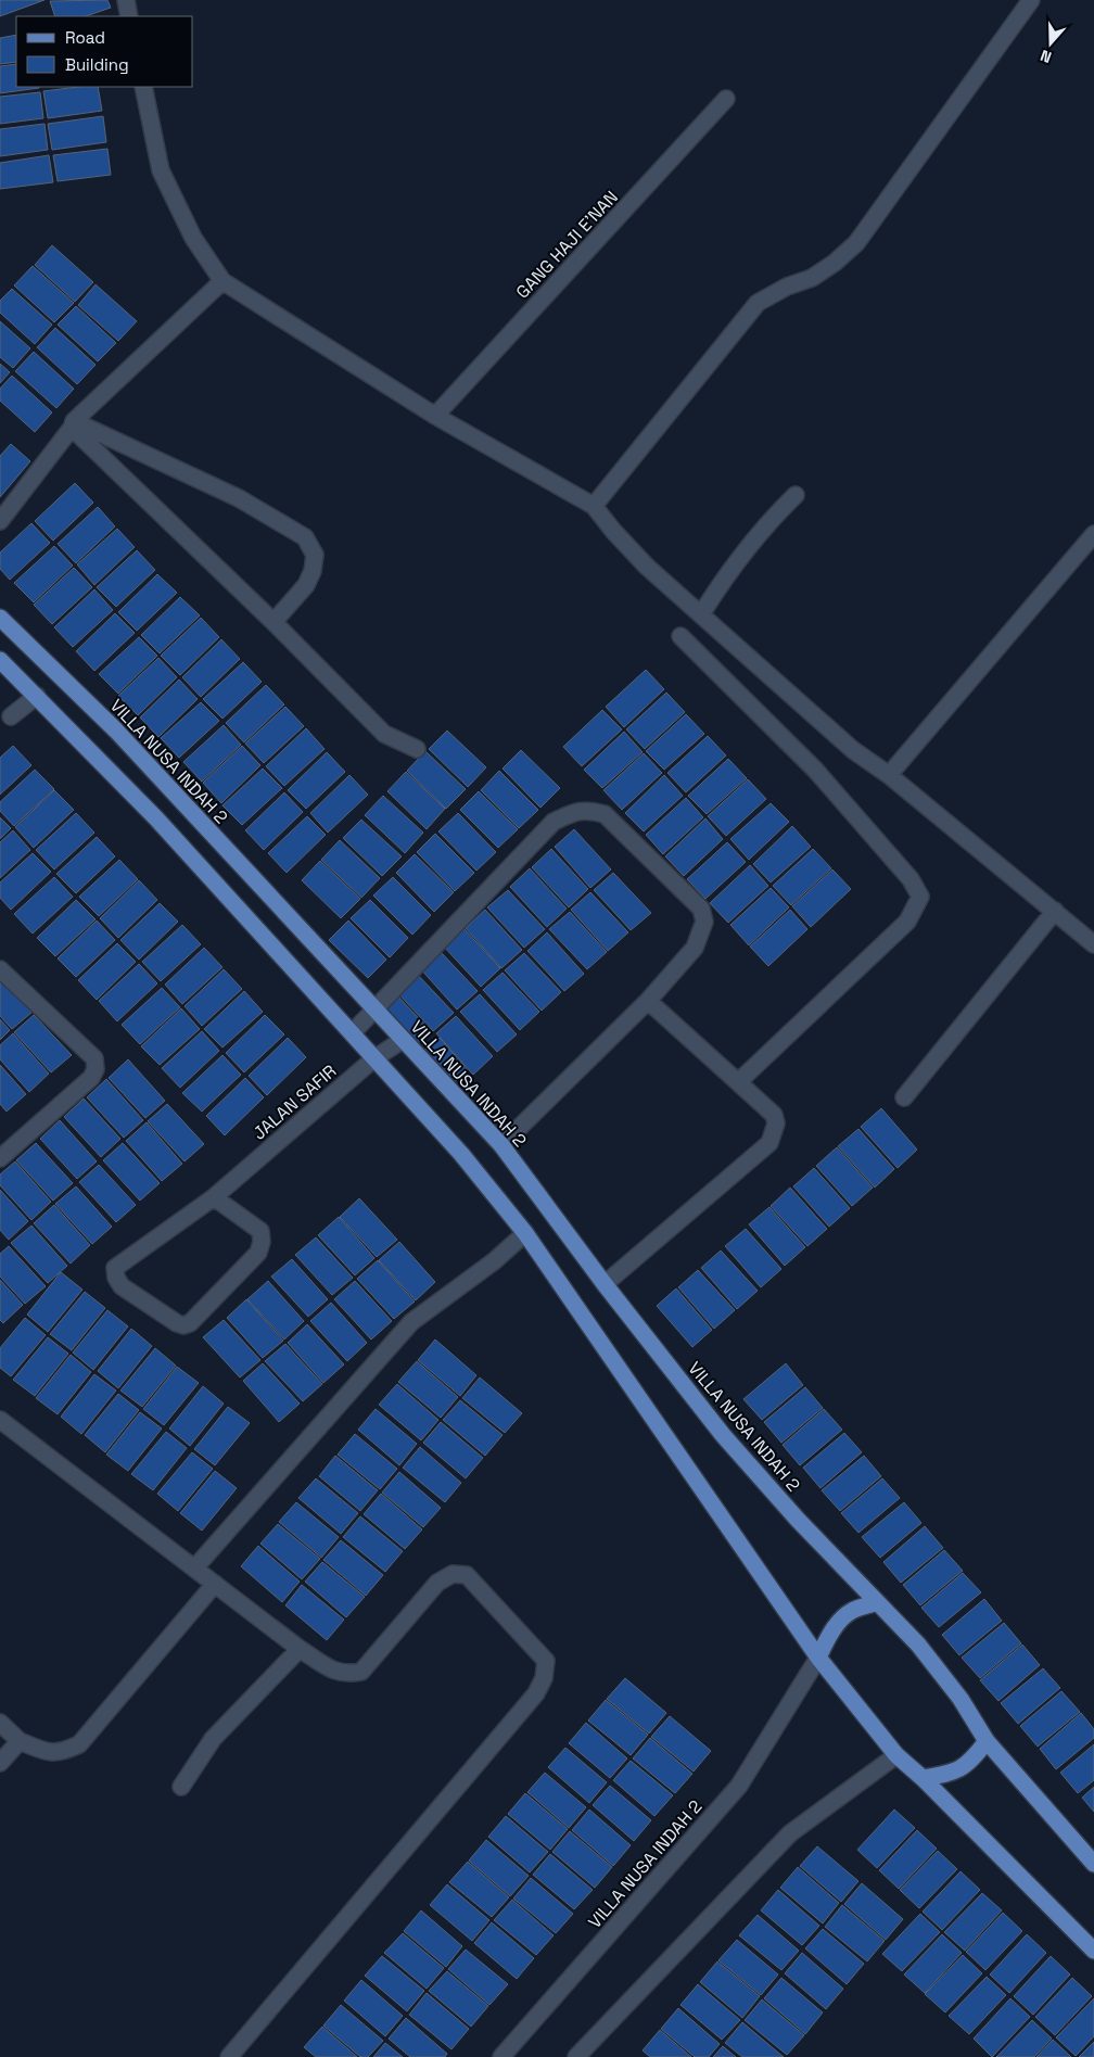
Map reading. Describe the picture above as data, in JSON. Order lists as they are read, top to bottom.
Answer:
{
  "streets": {
    "main road": ["VILLA NUSA INDAH 2"],
    "street": ["GANG HAJI E'NAN", "JALAN SAFIR"]
  },
  "crossings": [
    ["VILLA NUSA INDAH 2", "JALAN SAFIR"]
  ],
  "legend": ["Road", "Building"],
  "north": "bottom"
}
